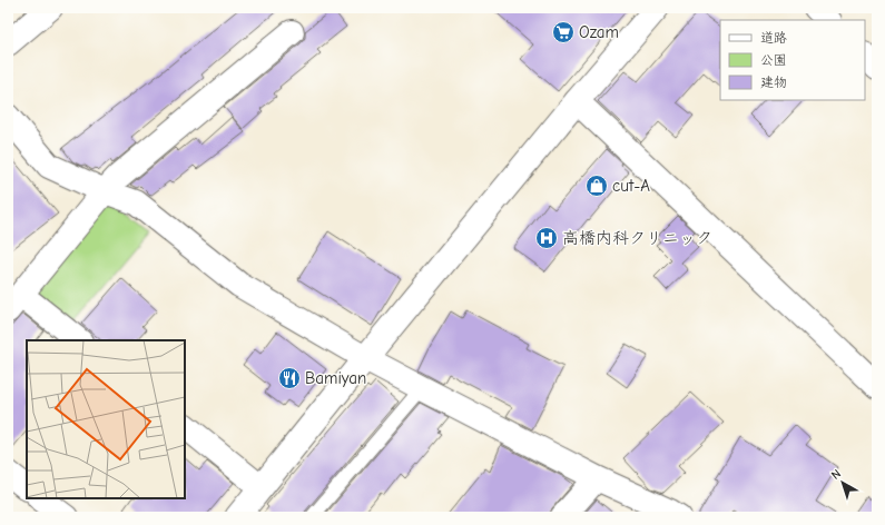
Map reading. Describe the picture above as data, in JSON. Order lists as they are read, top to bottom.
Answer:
{
  "places": {
    "supermarket": ["Ozam"],
    "shop": ["cut-A"],
    "hospital": ["高橋内科クリニック"],
    "restaurant": ["Bamiyan"]
  },
  "legend": ["道路", "公園", "建物"],
  "north": "top left"
}
